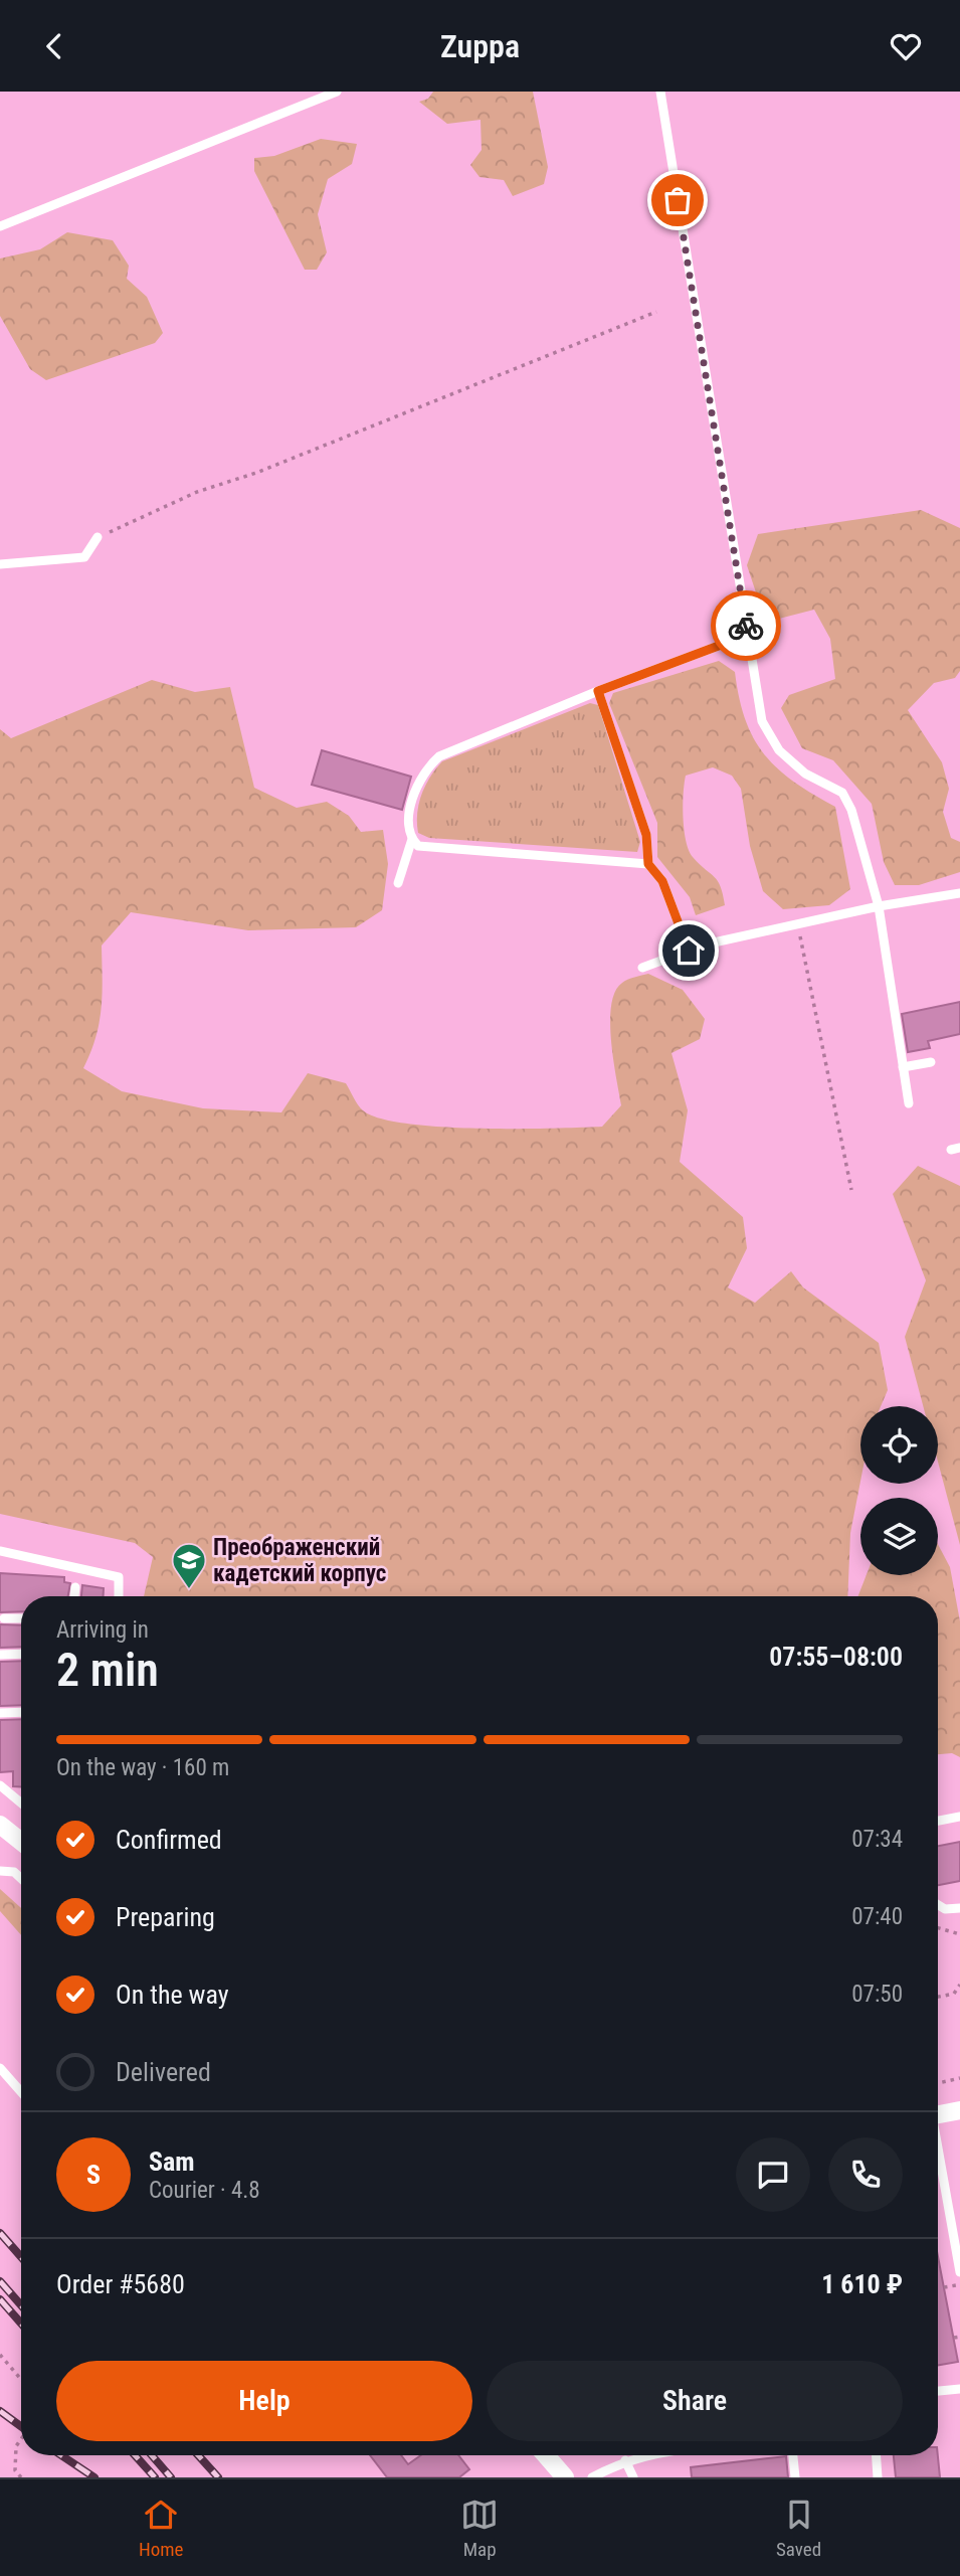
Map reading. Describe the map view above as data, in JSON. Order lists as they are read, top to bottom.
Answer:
{
  "places": {
    "school or university": ["Преображенский кадетский корпус"]
  },
  "page": {
    "header": "Zuppa",
    "heading": ["2 min", "Arriving in", "07:55–08:00"],
    "panel": [
      "Sam",
      "Courier · 4.8",
      "Order #5680",
      "1 610 ₽"
    ],
    "bar": "On the way · 160 m",
    "list": [
      ["Confirmed", "07:34"],
      ["Preparing", "07:40"],
      ["On the way", "07:50"],
      "Delivered"
    ],
    "round": "S",
    "buttons": ["Help", "Share"],
    "tabs": ["Home", "Map", "Saved"]
  }
}
